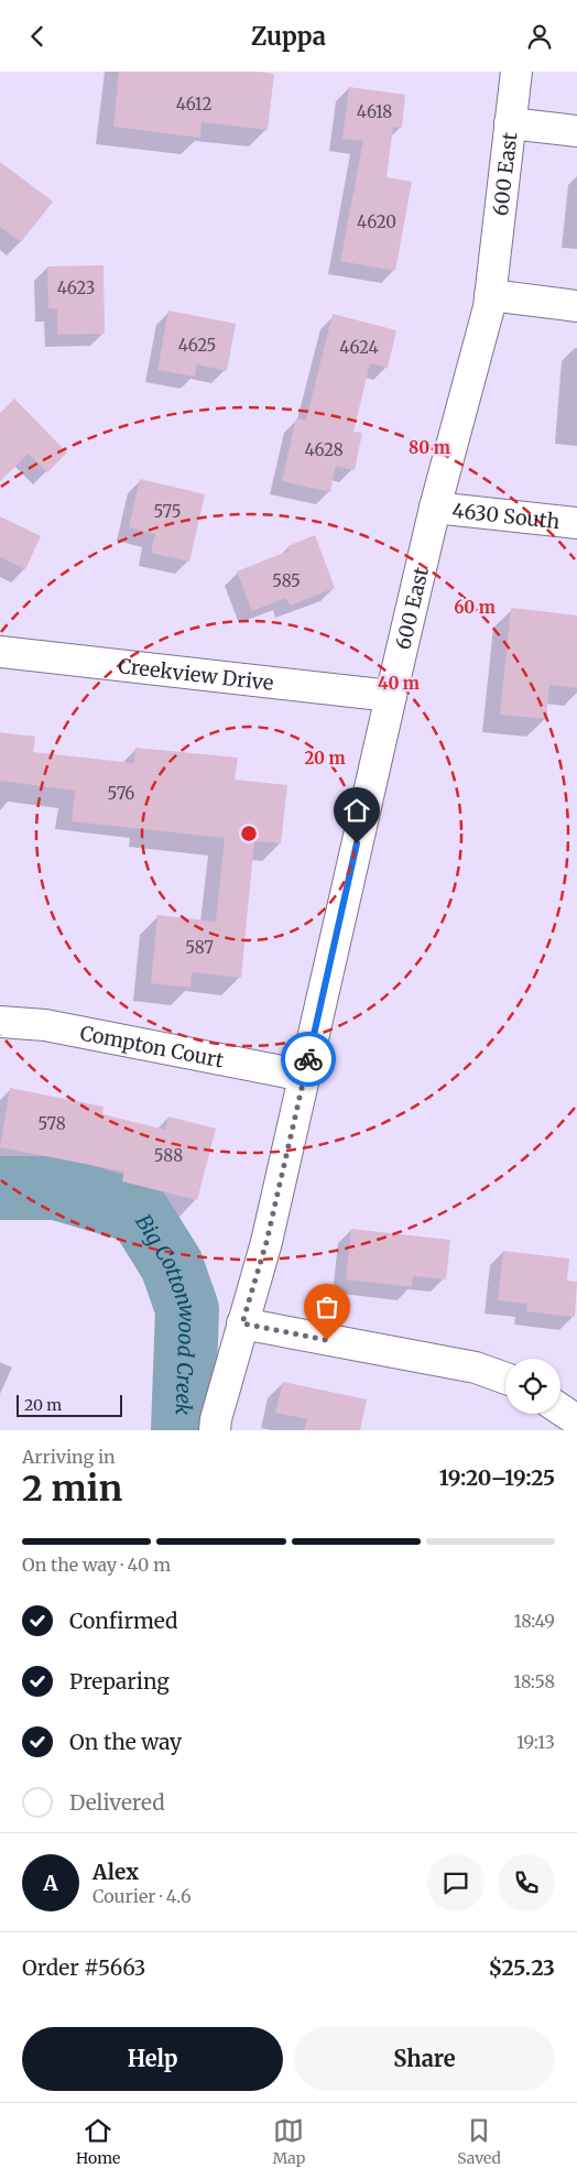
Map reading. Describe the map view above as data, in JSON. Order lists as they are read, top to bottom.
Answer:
{
  "streets": {
    "street": [
      "600 East",
      "4630 South",
      "Creekview Drive",
      "Compton Court"
    ]
  },
  "crossings": [
    ["600 East", "4630 South"],
    ["600 East", "Creekview Drive"],
    ["600 East", "Compton Court"]
  ],
  "water": ["Big Cottonwood Creek"],
  "house_numbers": [
    "4612",
    "4618",
    "4620",
    "4623",
    "4625",
    "4624",
    "4628",
    "575",
    "585",
    "576",
    "587",
    "578",
    "588"
  ],
  "scale_bar": "20 m",
  "page": {
    "header": "Zuppa",
    "scale": "20 m",
    "heading": ["2 min", "Arriving in", "19:20–19:25"],
    "panel": [
      "Alex",
      "Courier · 4.6",
      "Order #5663",
      "$25.23"
    ],
    "bar": "On the way · 40 m",
    "list": [
      ["Confirmed", "18:49"],
      ["Preparing", "18:58"],
      ["On the way", "19:13"],
      "Delivered"
    ],
    "round": "A",
    "buttons": ["Help", "Share"],
    "tabs": ["Home", "Map", "Saved"]
  },
  "rings": [
    "80 m",
    "60 m",
    "40 m",
    "20 m"
  ]
}
